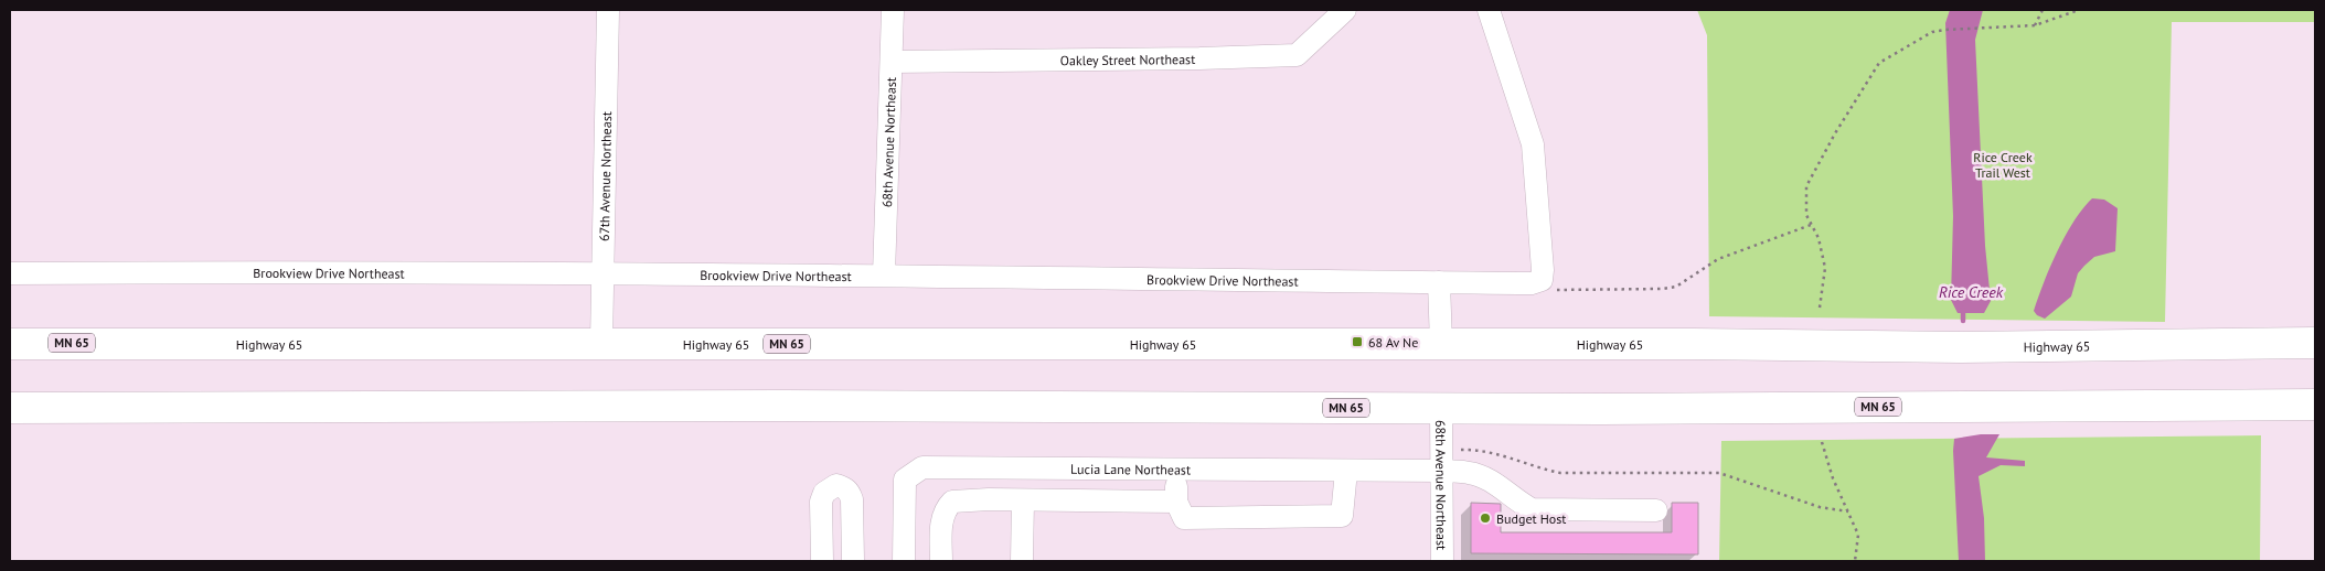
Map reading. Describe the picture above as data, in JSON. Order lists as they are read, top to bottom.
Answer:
{
  "streets": {
    "highway": ["MN 65", "Highway 65"],
    "street": [
      "Oakley Street Northeast",
      "68th Avenue Northeast",
      "67th Avenue Northeast",
      "Brookview Drive Northeast",
      "Lucia Lane Northeast"
    ]
  },
  "crossings": [
    ["Oakley Street Northeast", "68th Avenue Northeast"],
    ["68th Avenue Northeast", "Brookview Drive Northeast"],
    ["68th Avenue Northeast", "MN 65"],
    ["68th Avenue Northeast", "Lucia Lane Northeast"],
    ["67th Avenue Northeast", "Brookview Drive Northeast"],
    ["67th Avenue Northeast", "Highway 65"]
  ],
  "water": ["Rice Creek"],
  "parks": ["Rice Creek Trail West"],
  "places": {
    "transit": ["68 Av Ne"],
    "other": ["Budget Host"]
  }
}
